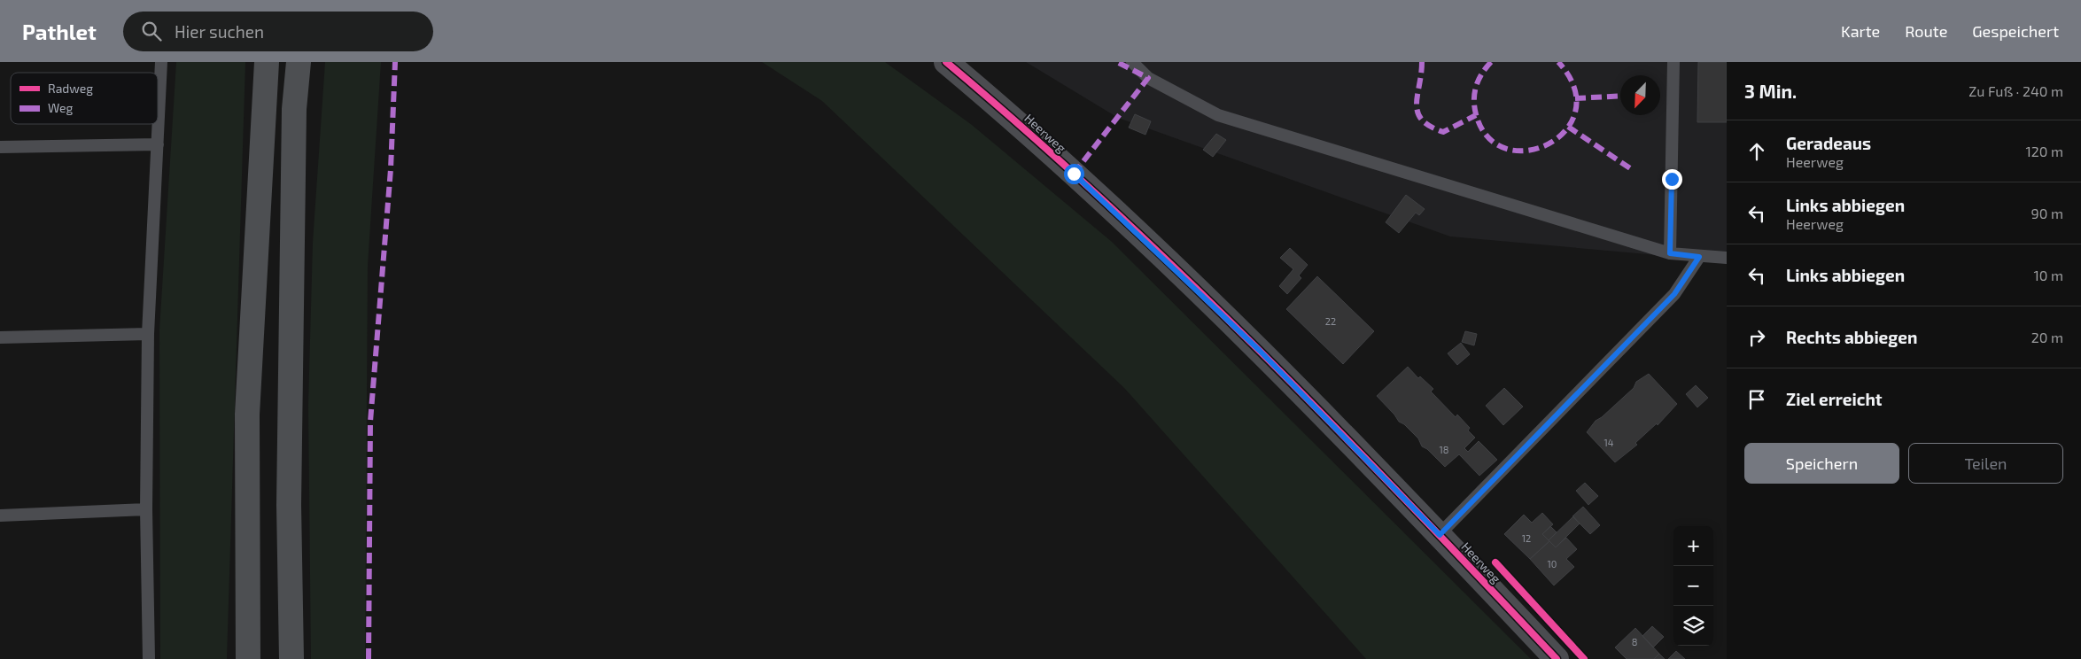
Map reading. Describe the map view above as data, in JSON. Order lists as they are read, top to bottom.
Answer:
{
  "streets": {
    "street": ["Heerweg"]
  },
  "house_numbers": [
    "22",
    "14",
    "18",
    "12",
    "10",
    "8"
  ],
  "legend": ["Radweg", "Weg"],
  "north": "bottom left",
  "page": {
    "header": "Pathlet",
    "search": "Hier suchen",
    "nav": ["Karte", "Route", "Gespeichert"],
    "heading": ["3 Min.", "Zu Fuß · 240 m"],
    "list": [
      ["Geradeaus", "Heerweg", "120 m"],
      ["Links abbiegen", "Heerweg", "90 m"],
      ["Links abbiegen", "10 m"],
      ["Rechts abbiegen", "20 m"],
      "Ziel erreicht"
    ],
    "buttons": ["Speichern", "Teilen"],
    "map_buttons": ["+", "−"]
  }
}
